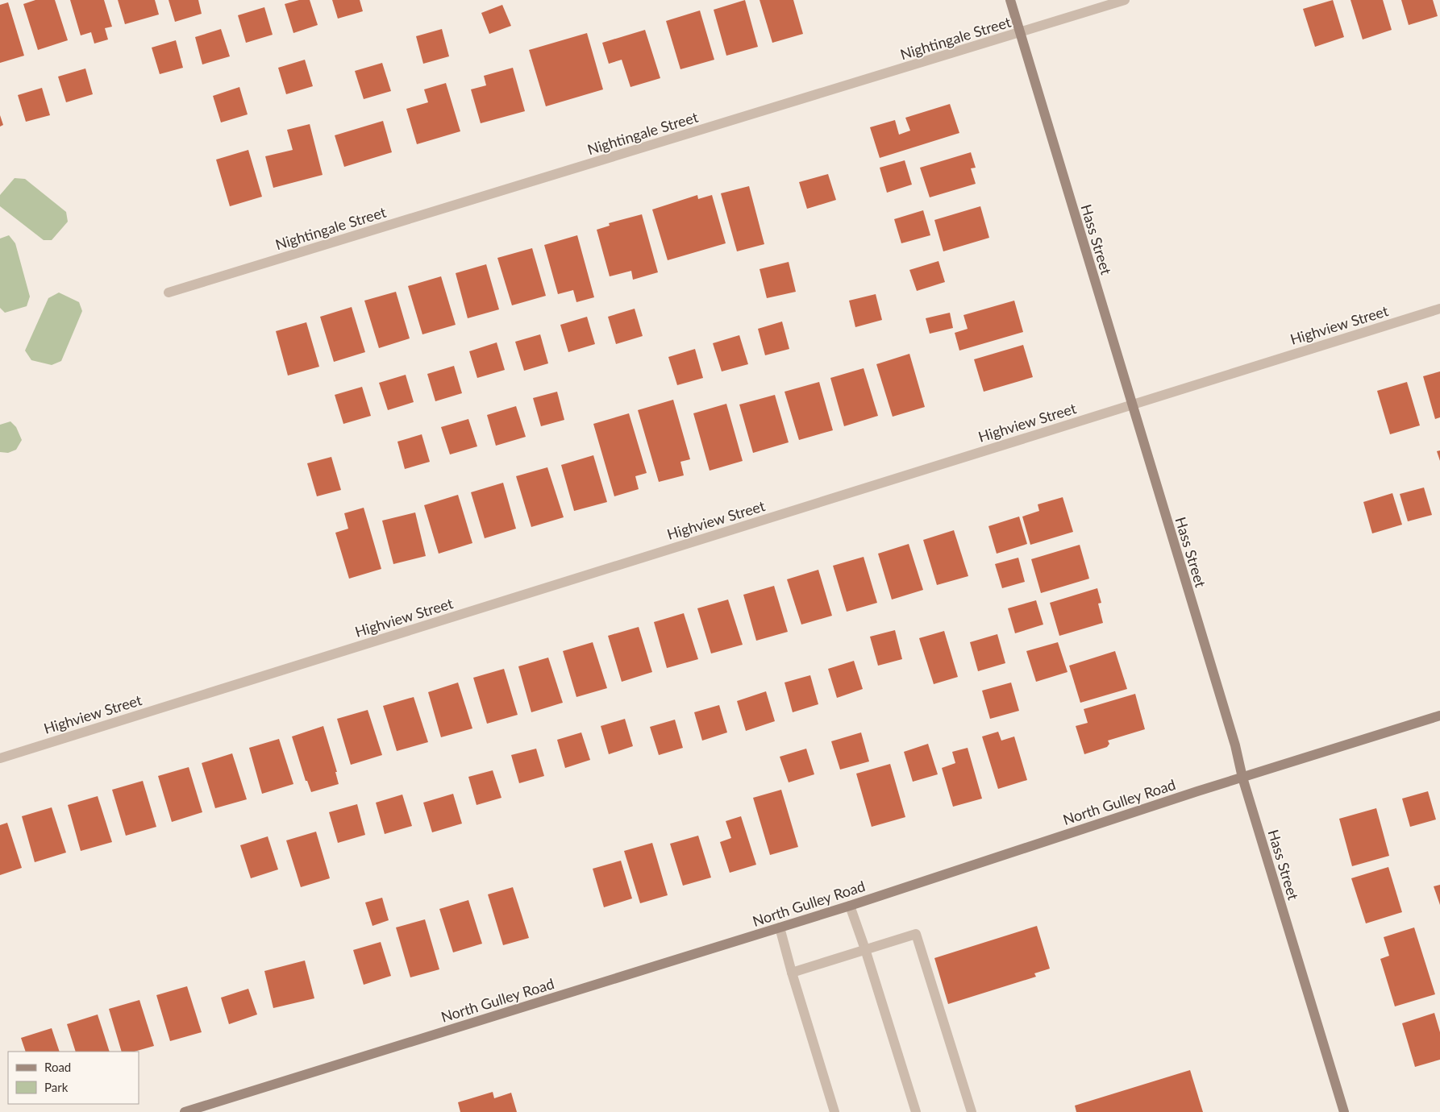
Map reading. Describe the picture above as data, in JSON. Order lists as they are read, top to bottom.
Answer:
{
  "streets": {
    "street": [
      "Nightingale Street",
      "Hass Street",
      "Highview Street",
      "North Gulley Road"
    ]
  },
  "crossings": [
    ["Nightingale Street", "Hass Street"],
    ["Hass Street", "Highview Street"],
    ["Hass Street", "North Gulley Road"]
  ],
  "legend": ["Road", "Park"]
}
